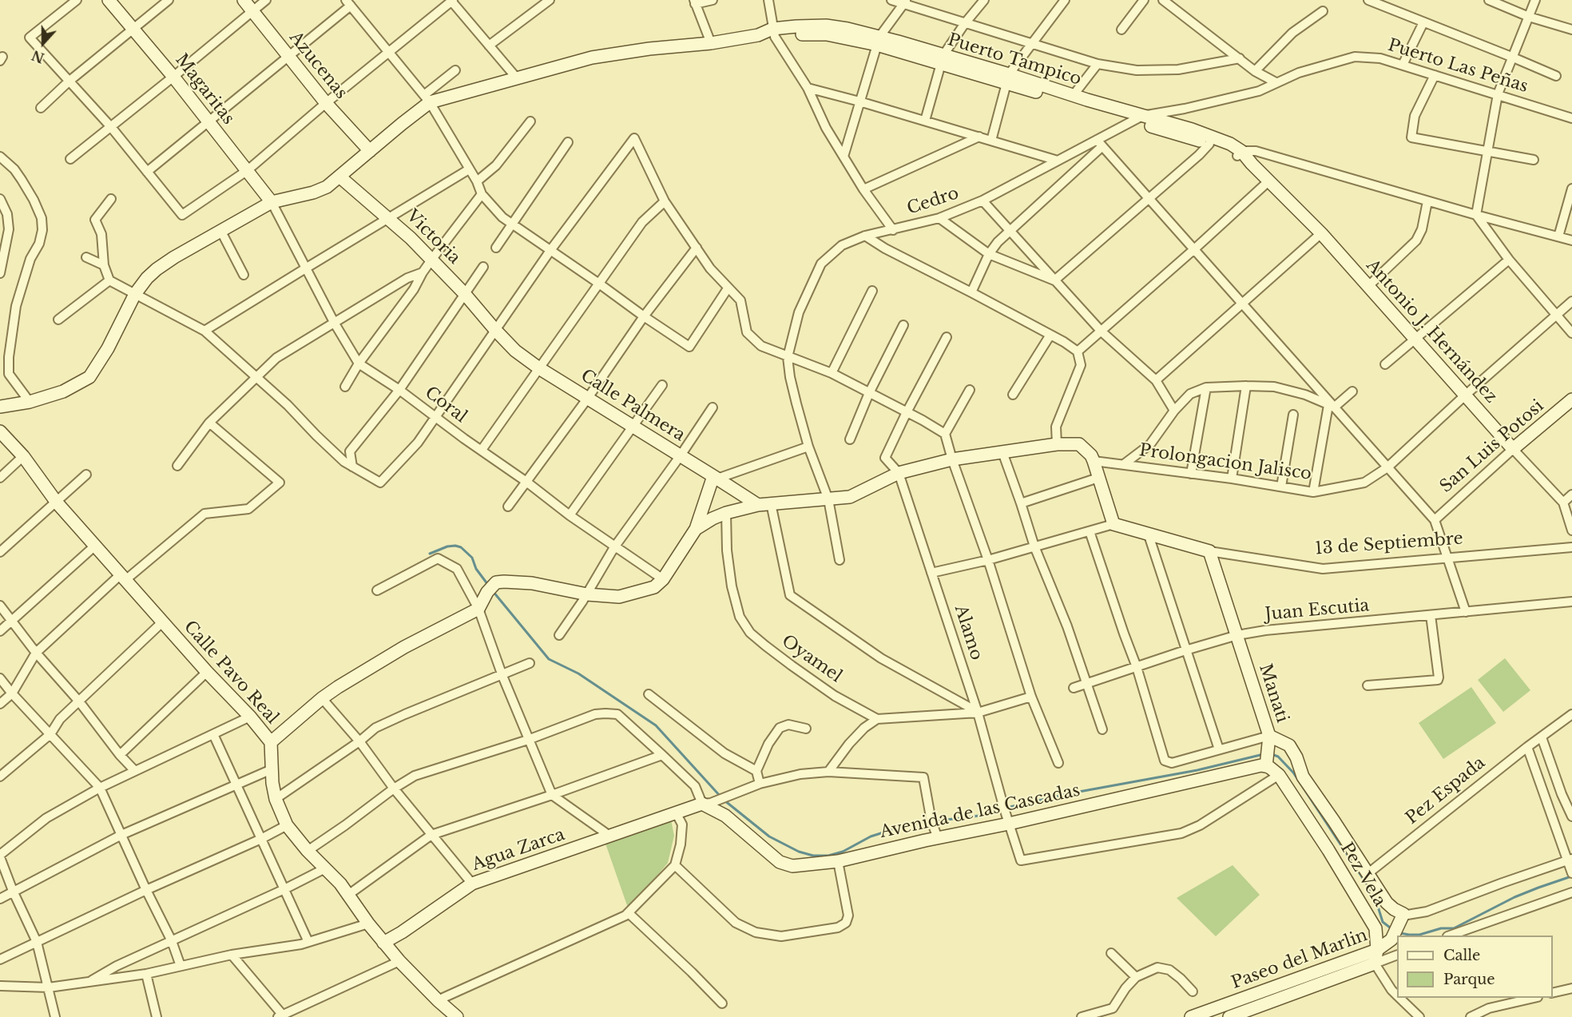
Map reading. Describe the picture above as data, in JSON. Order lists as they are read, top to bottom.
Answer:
{
  "streets": {
    "street": [
      "Puerto Tampico",
      "Azucenas",
      "Puerto Las Peñas",
      "Magaritas",
      "Cedro",
      "Victoria",
      "Antonio J. Hernández",
      "Coral",
      "Calle Palmera",
      "San Luis Potosi",
      "Prolongacion Jalisco",
      "13 de Septiembre",
      "Juan Escutia",
      "Alamo",
      "Oyamel",
      "Calle Pavo Real",
      "Manati",
      "Pez Espada",
      "Avenida de las Cascadas",
      "Agua Zarca",
      "Pez Vela",
      "Paseo del Marlin"
    ]
  },
  "crossings": [
    ["Puerto Tampico", "Puerto Las Peñas"],
    ["Puerto Tampico", "Cedro"],
    ["Puerto Tampico", "Antonio J. Hernández"],
    ["Puerto Las Peñas", "Cedro"],
    ["Magaritas", "Coral"],
    ["Victoria", "Calle Palmera"],
    ["Antonio J. Hernández", "San Luis Potosi"],
    ["Antonio J. Hernández", "Prolongacion Jalisco"],
    ["13 de Septiembre", "Manati"],
    ["Juan Escutia", "Manati"],
    ["Alamo", "Avenida de las Cascadas"],
    ["Alamo", "Pez Vela"],
    ["Calle Pavo Real", "Agua Zarca"],
    ["Manati", "Pez Espada"],
    ["Avenida de las Cascadas", "Agua Zarca"],
    ["Pez Vela", "Paseo del Marlin"]
  ],
  "legend": ["Calle", "Parque"],
  "north": "bottom"
}
